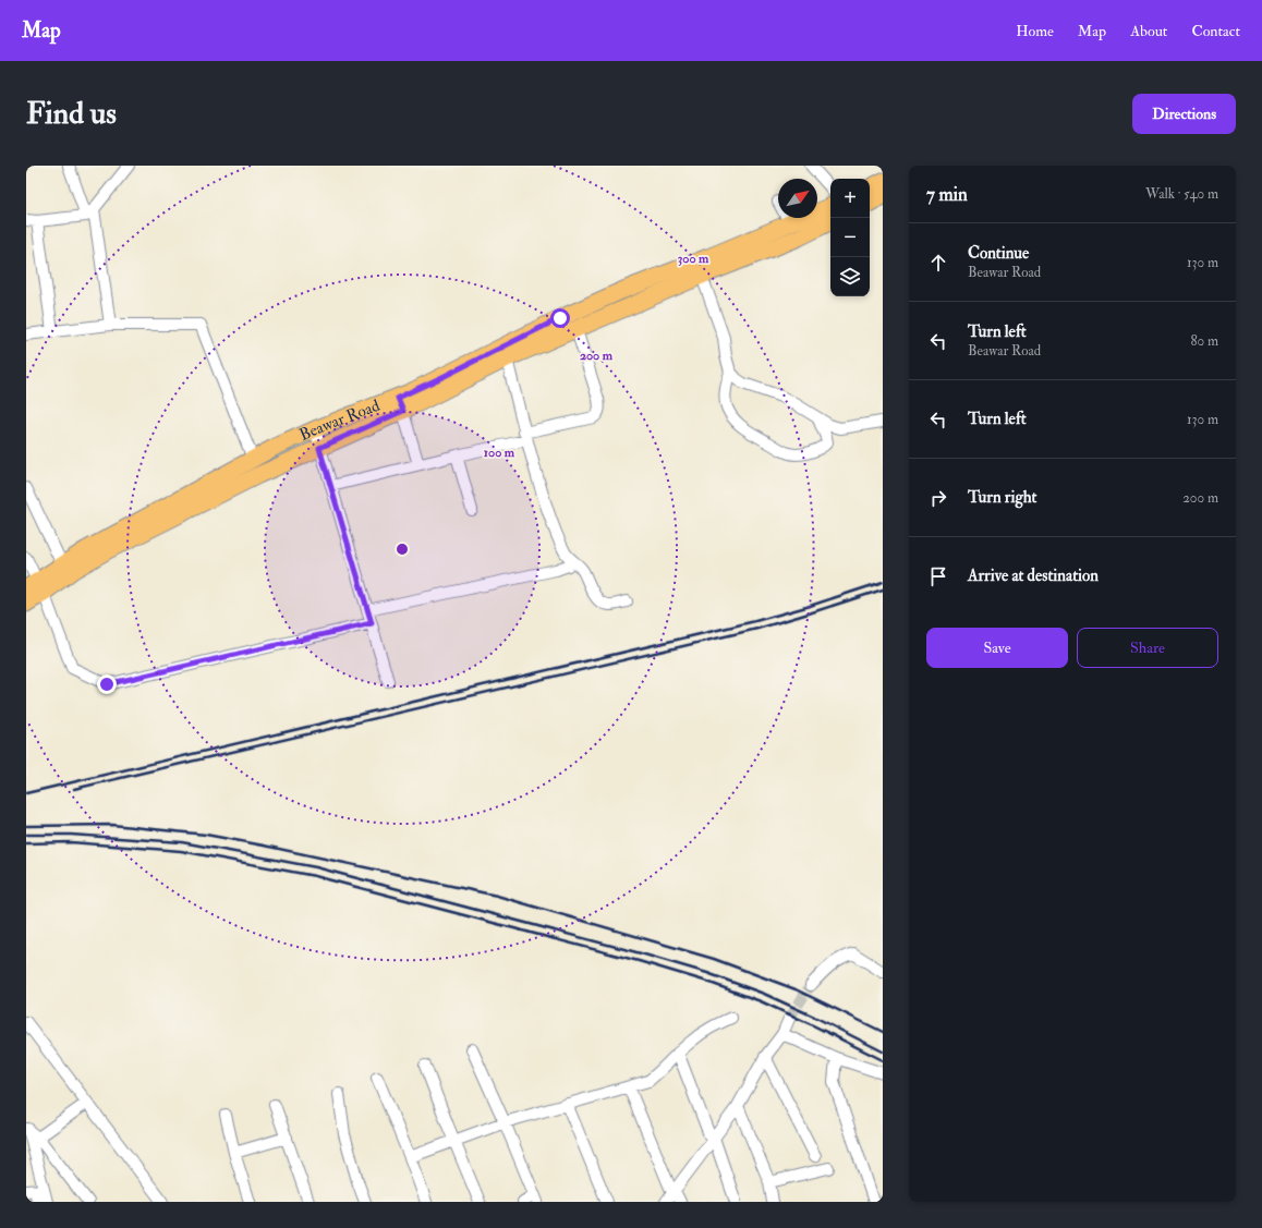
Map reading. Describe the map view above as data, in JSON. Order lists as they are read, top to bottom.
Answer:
{
  "streets": {
    "main road": ["Beawar Road"]
  },
  "north": "top right",
  "page": {
    "header": "Map",
    "nav": [
      "Home",
      "Map",
      "About",
      "Contact"
    ],
    "buttons": [
      "Directions",
      ["Save", "Share"]
    ],
    "title": "Find us",
    "heading": ["7 min", "Walk · 540 m"],
    "map_buttons": ["+", "−"],
    "list": [
      ["Continue", "Beawar Road", "130 m"],
      ["Turn left", "Beawar Road", "80 m"],
      ["Turn left", "130 m"],
      ["Turn right", "200 m"],
      "Arrive at destination"
    ]
  },
  "rings": ["300 m", "200 m", "100 m"]
}
